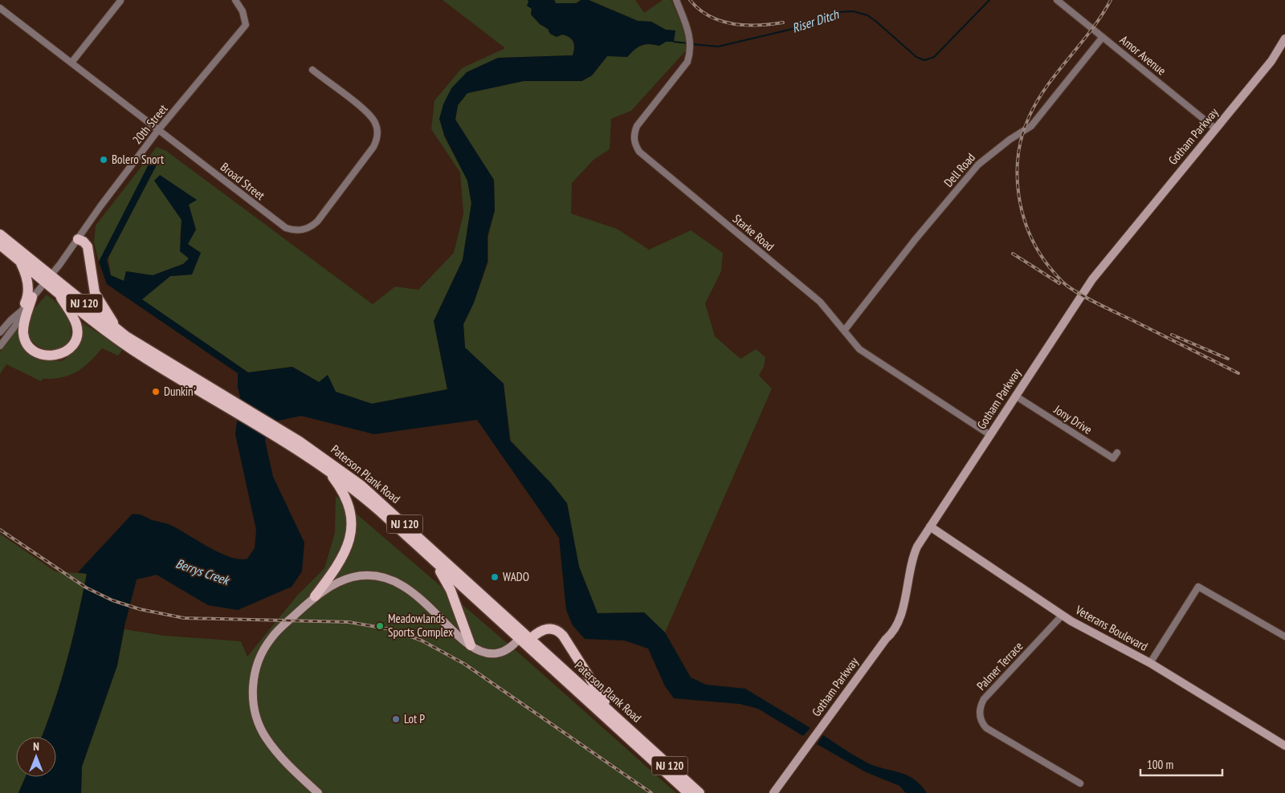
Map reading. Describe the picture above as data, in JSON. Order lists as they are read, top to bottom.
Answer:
{
  "streets": {
    "main road": ["NJ 120", "Paterson Plank Road"],
    "street": [
      "Amor Avenue",
      "20th Street",
      "Gotham Parkway",
      "Dell Road",
      "Broad Street",
      "Starke Road",
      "Jony Drive",
      "Veterans Boulevard",
      "Palmer Terrace"
    ]
  },
  "crossings": [
    ["Amor Avenue", "Gotham Parkway"],
    ["Amor Avenue", "Dell Road"],
    ["20th Street", "Broad Street"],
    ["20th Street", "Paterson Plank Road"],
    ["Gotham Parkway", "Starke Road"],
    ["Gotham Parkway", "Jony Drive"],
    ["Gotham Parkway", "Veterans Boulevard"],
    ["Dell Road", "Starke Road"],
    ["Veterans Boulevard", "Palmer Terrace"]
  ],
  "water": ["Riser Ditch", "Berrys Creek"],
  "places": [
    "Bolero Snort",
    "Dunkin'",
    "WADO",
    "Meadowlands Sports Complex",
    "Lot P"
  ],
  "scale_bar": "100 m",
  "north": "top"
}
